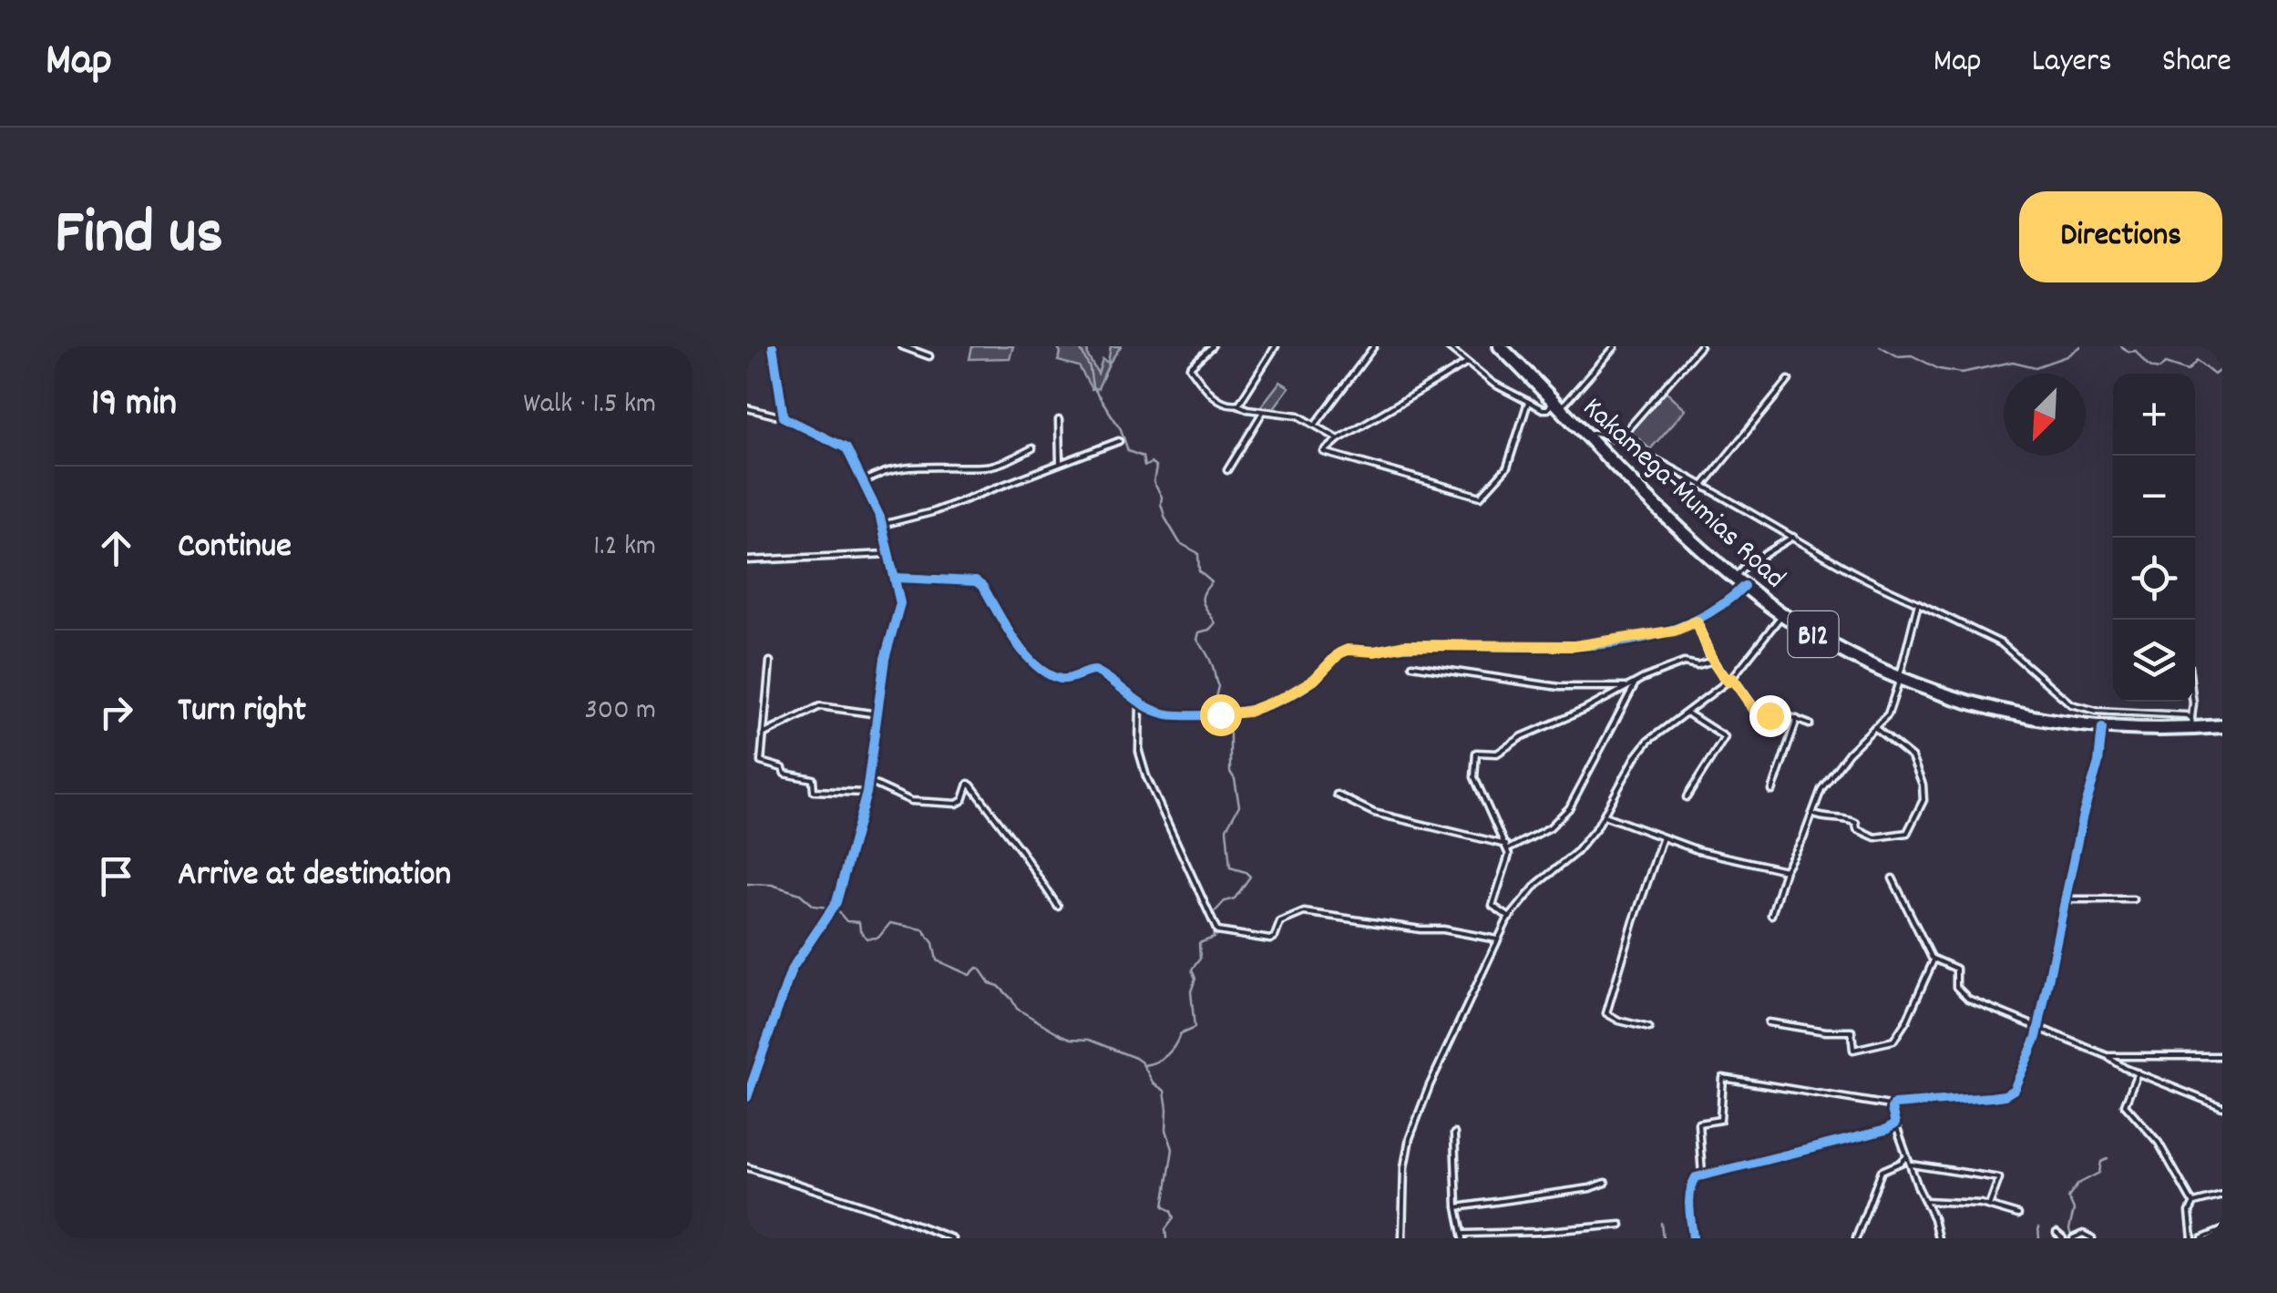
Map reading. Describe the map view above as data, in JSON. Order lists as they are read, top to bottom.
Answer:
{
  "streets": {
    "highway": ["Kakamega-Mumias Road", "B12"]
  },
  "north": "bottom left",
  "page": {
    "header": "Map",
    "nav": ["Map", "Layers", "Share"],
    "title": "Find us",
    "buttons": "Directions",
    "heading": ["19 min", "Walk · 1.5 km"],
    "map_buttons": ["+", "−"],
    "list": [
      ["Continue", "1.2 km"],
      ["Turn right", "300 m"],
      "Arrive at destination"
    ]
  }
}
